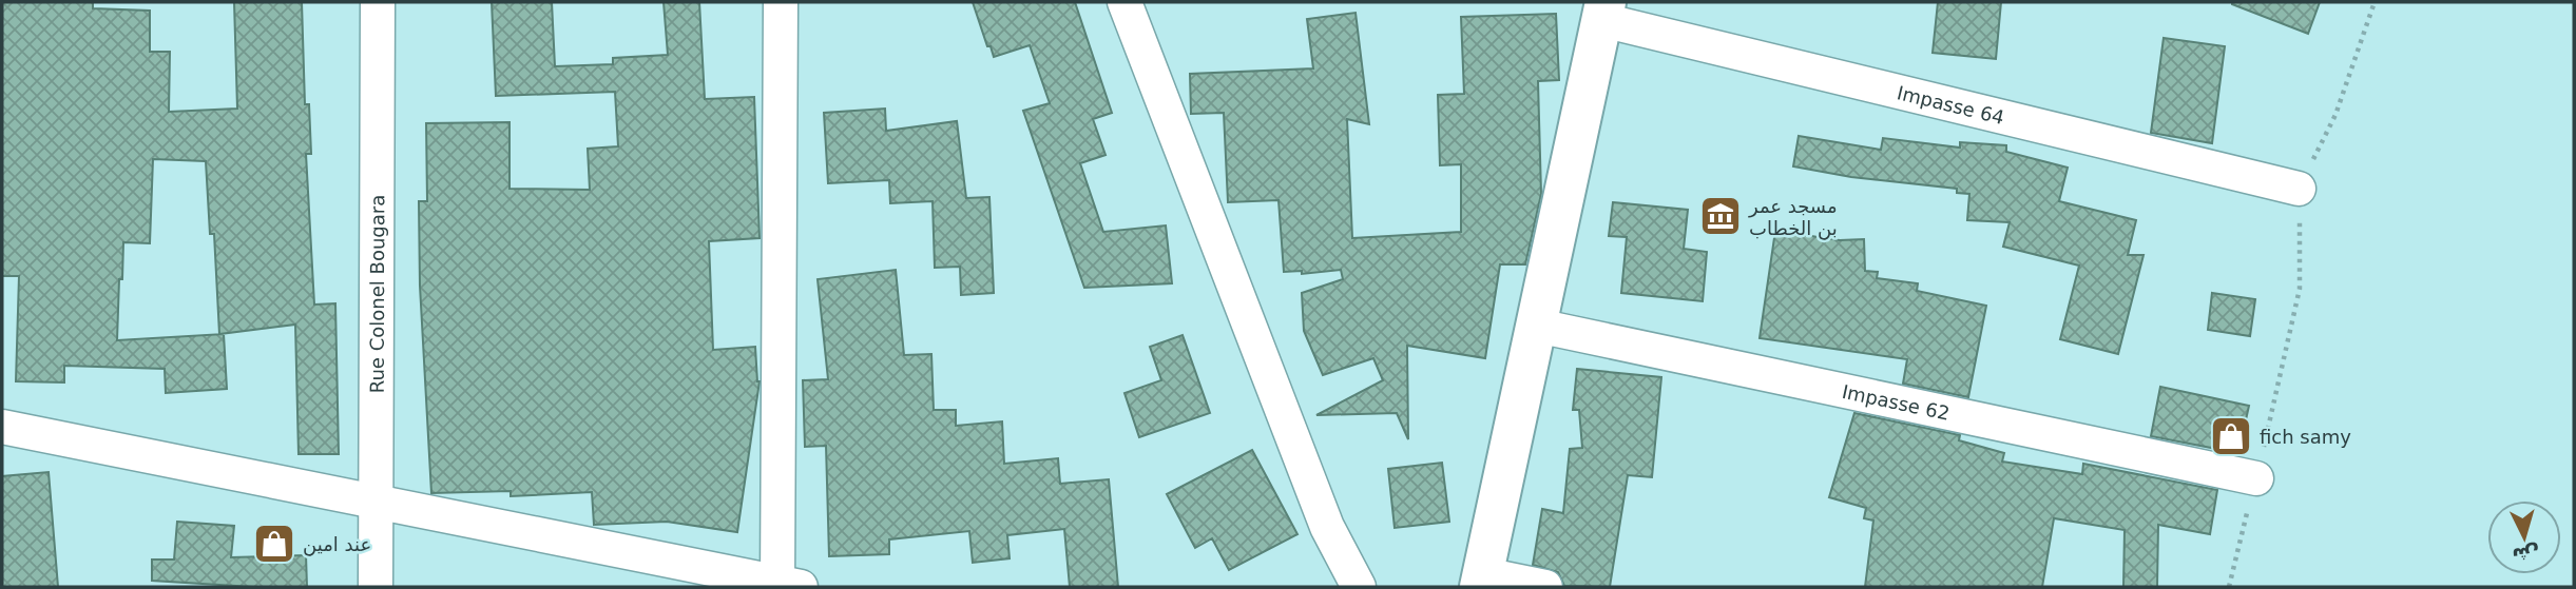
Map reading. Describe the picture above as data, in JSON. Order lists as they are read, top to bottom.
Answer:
{
  "streets": {
    "street": ["Impasse 64", "Rue Colonel Bougara", "Impasse 62"]
  },
  "places": {
    "museum": ["مسجد عمر بن الخطاب"],
    "shop": ["fich samy", "عند امين"]
  },
  "north": "bottom"
}
